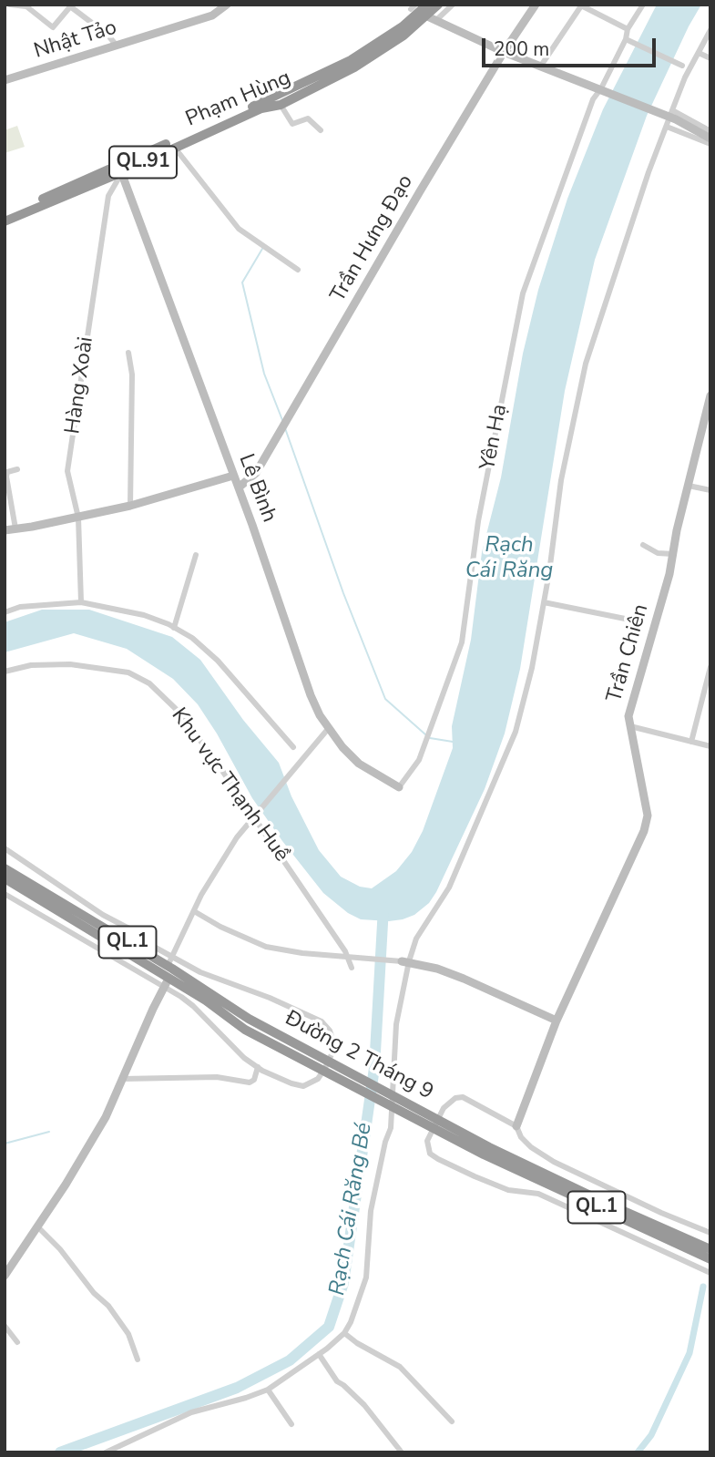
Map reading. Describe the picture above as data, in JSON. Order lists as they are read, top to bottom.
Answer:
{
  "streets": {
    "highway": [
      "Phạm Hùng",
      "QL.91",
      "QL.1",
      "Đường 2 Tháng 9"
    ],
    "street": [
      "Nhật Tảo",
      "Trần Hưng Đạo",
      "Hàng Xoài",
      "Yên Hạ",
      "Lê Bình",
      "Trần Chiên",
      "Khu vực Thạnh Huề"
    ]
  },
  "crossings": [
    ["Phạm Hùng", "Hàng Xoài"],
    ["Phạm Hùng", "Lê Bình"],
    ["Trần Hưng Đạo", "Lê Bình"],
    ["Hàng Xoài", "Lê Bình"],
    ["Yên Hạ", "Lê Bình"]
  ],
  "water": ["Rạch Cái Răng", "Rạch Cái Răng Bé"],
  "scale_bar": "200 m"
}
